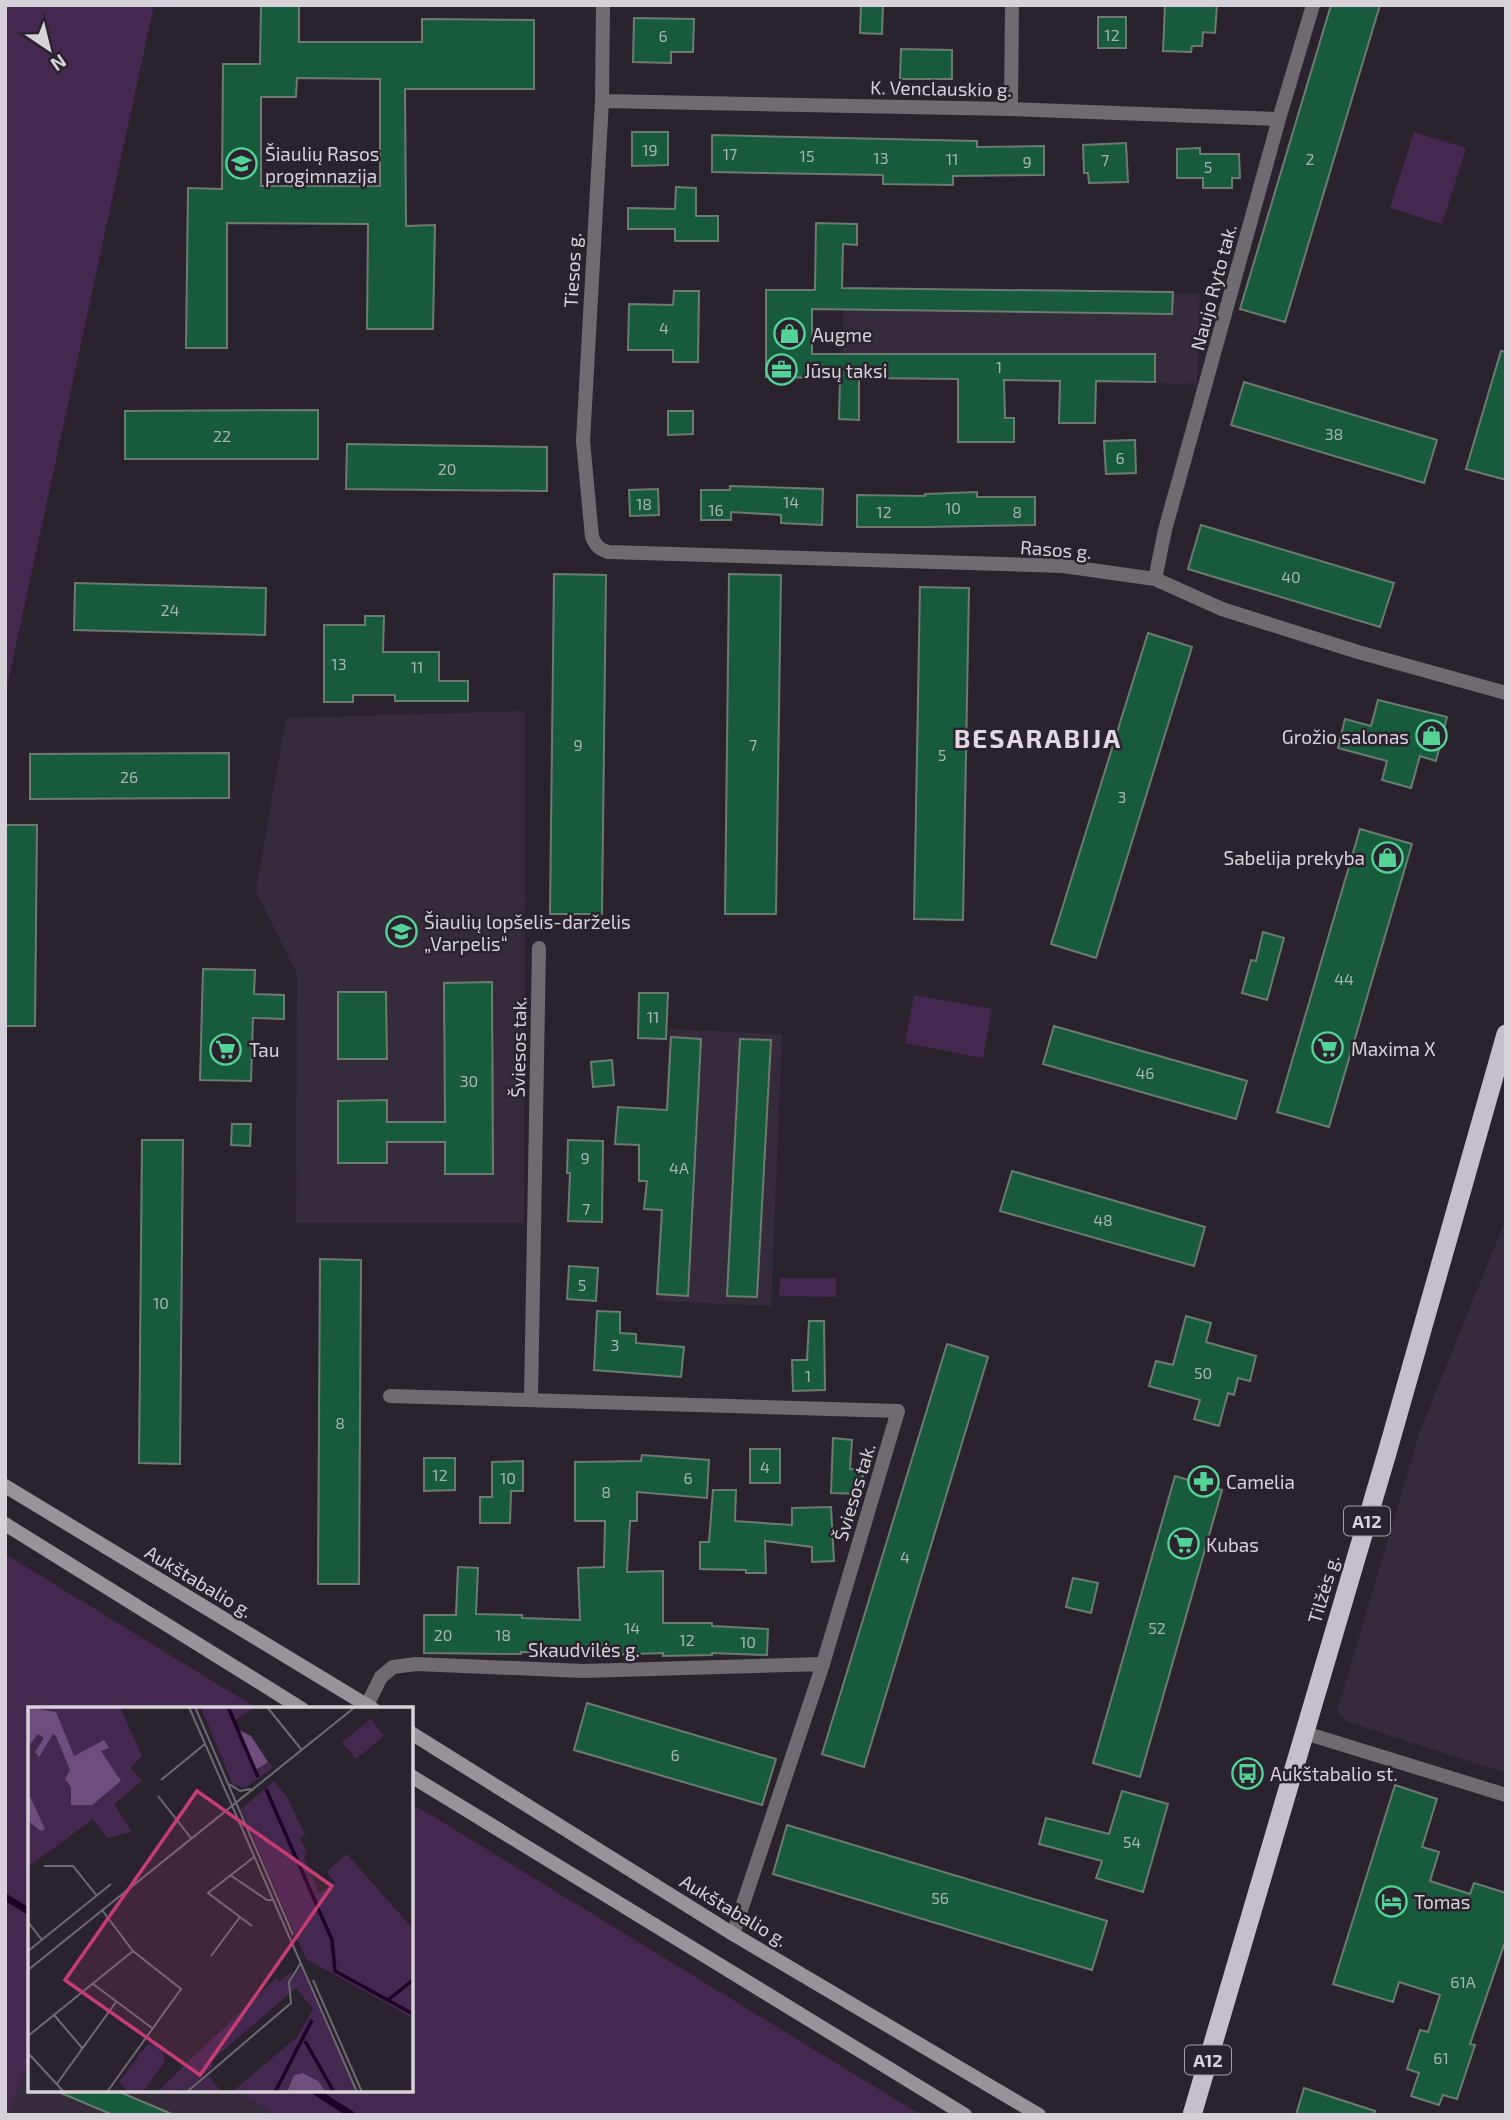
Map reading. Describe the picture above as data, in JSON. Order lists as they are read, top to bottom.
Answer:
{
  "streets": {
    "highway": ["A12", "Tilžės g."],
    "main road": ["Aukštabalio g."],
    "street": [
      "K. Venclauskio g.",
      "Tiesos g.",
      "Naujo Ryto tak.",
      "Rasos g.",
      "Šviesos tak.",
      "Skaudvilės g."
    ]
  },
  "crossings": [
    ["K. Venclauskio g.", "Tiesos g."],
    ["K. Venclauskio g.", "Naujo Ryto tak."],
    ["Tiesos g.", "Rasos g."],
    ["Naujo Ryto tak.", "Rasos g."],
    ["Šviesos tak.", "Aukštabalio g."],
    ["Šviesos tak.", "Skaudvilės g."],
    ["Aukštabalio g.", "Skaudvilės g."]
  ],
  "districts": ["BESARABIJA"],
  "places": {
    "school or university": ["Šiaulių Rasos progimnazija", "Šiaulių lopšelis-darželis „Varpelis“"],
    "shop": ["Augme", "Grožio salonas", "Sabelija prekyba"],
    "office": ["Jūsų taksi"],
    "supermarket": ["Maxima X", "Tau", "Kubas"],
    "pharmacy": ["Camelia"],
    "bus stop": ["Aukštabalio st."],
    "hotel": ["Tomas"]
  },
  "house_numbers": [
    "12",
    "6",
    "19",
    "17",
    "15",
    "13",
    "11",
    "2",
    "7",
    "9",
    "5",
    "4",
    "1",
    "38",
    "22",
    "6",
    "20",
    "14",
    "18",
    "10",
    "16",
    "12",
    "8",
    "40",
    "24",
    "13",
    "11",
    "9",
    "7",
    "5",
    "26",
    "3",
    "44",
    "11",
    "46",
    "30",
    "9",
    "4A",
    "7",
    "48",
    "5",
    "10",
    "3",
    "50",
    "1",
    "8",
    "4",
    "12",
    "10",
    "6",
    "8",
    "4",
    "14",
    "52",
    "20",
    "18",
    "12",
    "10",
    "6",
    "54",
    "56",
    "61A",
    "61"
  ],
  "north": "bottom right"
}
